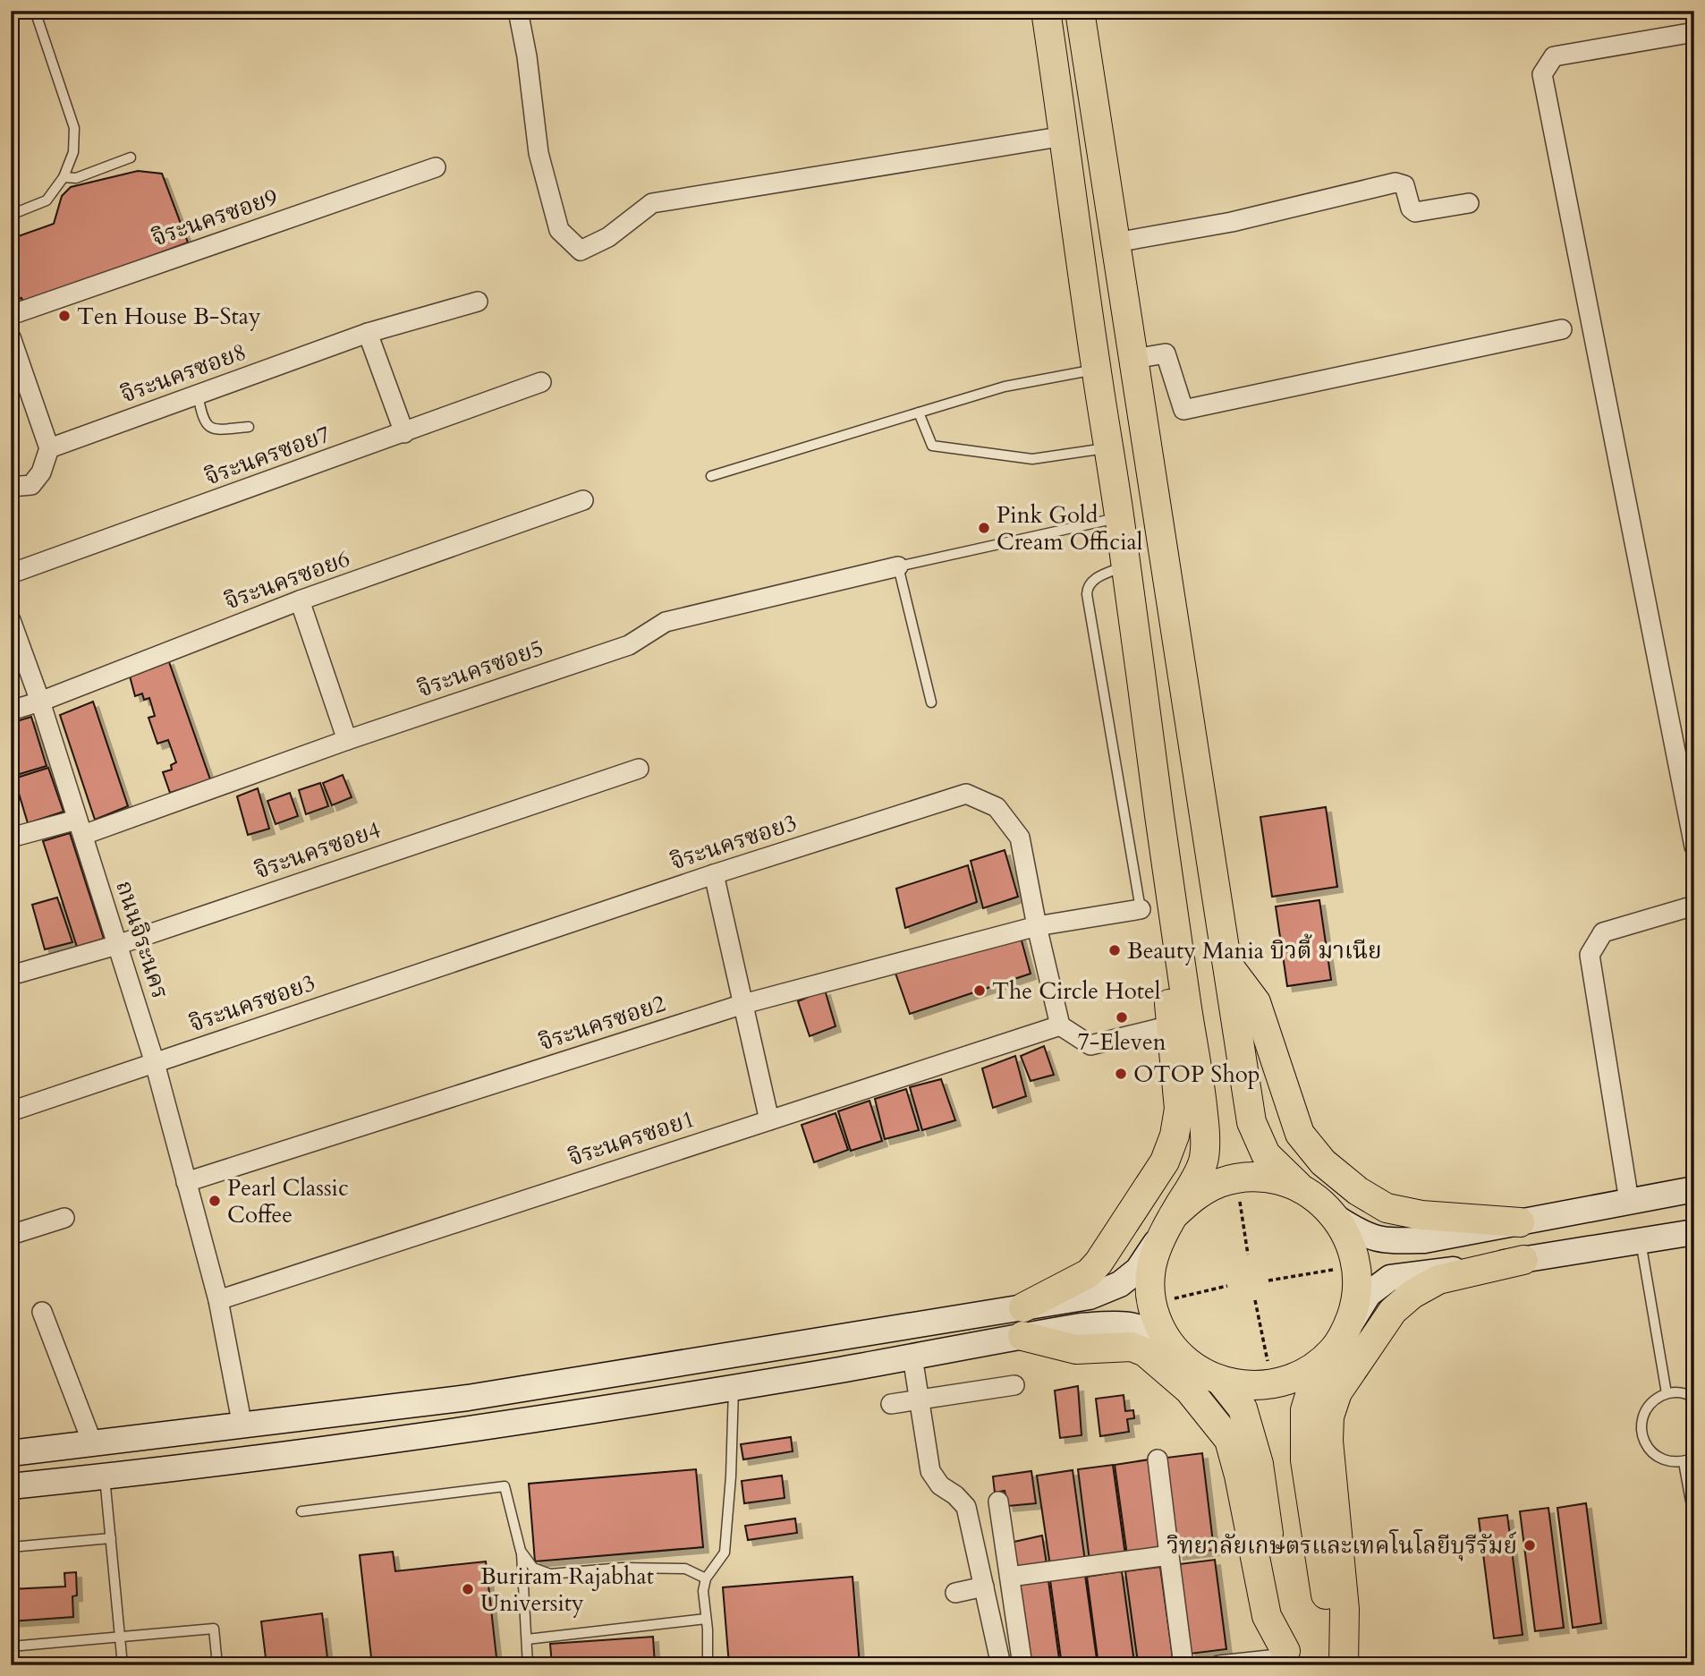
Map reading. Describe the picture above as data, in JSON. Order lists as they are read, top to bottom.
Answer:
{
  "streets": {
    "street": [
      "จิระนครซอย9",
      "จิระนครซอย8",
      "จิระนครซอย7",
      "จิระนครซอย6",
      "จิระนครซอย5",
      "จิระนครซอย3",
      "จิระนครซอย4",
      "ถนนจิระนคร",
      "จิระนครซอย2",
      "จิระนครซอย1"
    ]
  },
  "crossings": [
    ["จิระนครซอย6", "ถนนจิระนคร"],
    ["จิระนครซอย5", "ถนนจิระนคร"],
    ["จิระนครซอย3", "ถนนจิระนคร"],
    ["จิระนครซอย3", "จิระนครซอย2"],
    ["จิระนครซอย3", "จิระนครซอย1"],
    ["จิระนครซอย4", "ถนนจิระนคร"],
    ["ถนนจิระนคร", "จิระนครซอย2"],
    ["ถนนจิระนคร", "จิระนครซอย1"]
  ],
  "places": [
    "Ten House B-Stay",
    "Pink Gold Cream Official",
    "Beauty Mania บิวตี้ มาเนีย",
    "The Circle Hotel",
    "7-Eleven",
    "OTOP Shop",
    "Pearl Classic Coffee",
    "วิทยาลัยเกษตรและเทคโนโลยีบุรีรัมย์",
    "Buriram Rajabhat University"
  ]
}
